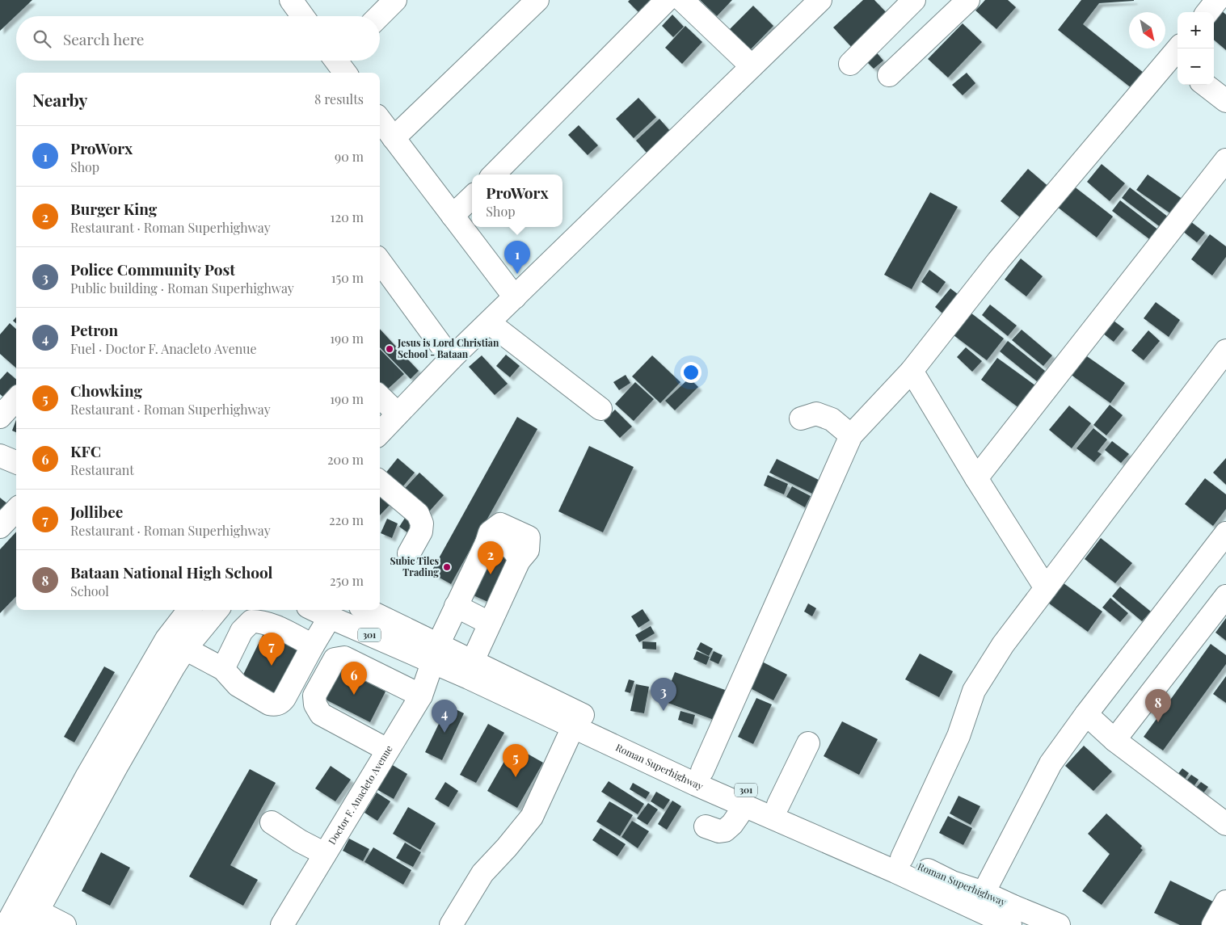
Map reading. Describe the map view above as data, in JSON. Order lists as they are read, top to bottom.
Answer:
{
  "streets": {
    "street": ["301", "Roman Superhighway", "Doctor F. Anacleto Avenue"]
  },
  "crossings": [
    ["Roman Superhighway", "Doctor F. Anacleto Avenue"]
  ],
  "places": ["Jesus is Lord Christian School - Bataan", "Subic Tiles Trading"],
  "north": "bottom right",
  "page": {
    "map_buttons": ["+", "−"],
    "search": "Search here",
    "heading": ["Nearby", "8 results"],
    "list": [
      {
        "mark": "1",
        "name": "ProWorx",
        "note": "Shop",
        "value": "90 m"
      },
      {
        "mark": "2",
        "name": "Burger King",
        "note": "Restaurant · Roman Superhighway",
        "value": "120 m"
      },
      {
        "mark": "3",
        "name": "Police Community Post",
        "note": "Public building · Roman Superhighway",
        "value": "150 m"
      },
      {
        "mark": "4",
        "name": "Petron",
        "note": "Fuel · Doctor F. Anacleto Avenue",
        "value": "190 m"
      },
      {
        "mark": "5",
        "name": "Chowking",
        "note": "Restaurant · Roman Superhighway",
        "value": "190 m"
      },
      {
        "mark": "6",
        "name": "KFC",
        "note": "Restaurant",
        "value": "200 m"
      },
      {
        "mark": "7",
        "name": "Jollibee",
        "note": "Restaurant · Roman Superhighway",
        "value": "220 m"
      },
      {
        "mark": "8",
        "name": "Bataan National High School",
        "note": "School",
        "value": "250 m"
      }
    ],
    "popup": ["ProWorx", "Shop"],
    "pins": [
      "1",
      "2",
      "7",
      "6",
      "3",
      "8",
      "4",
      "5"
    ]
  }
}
